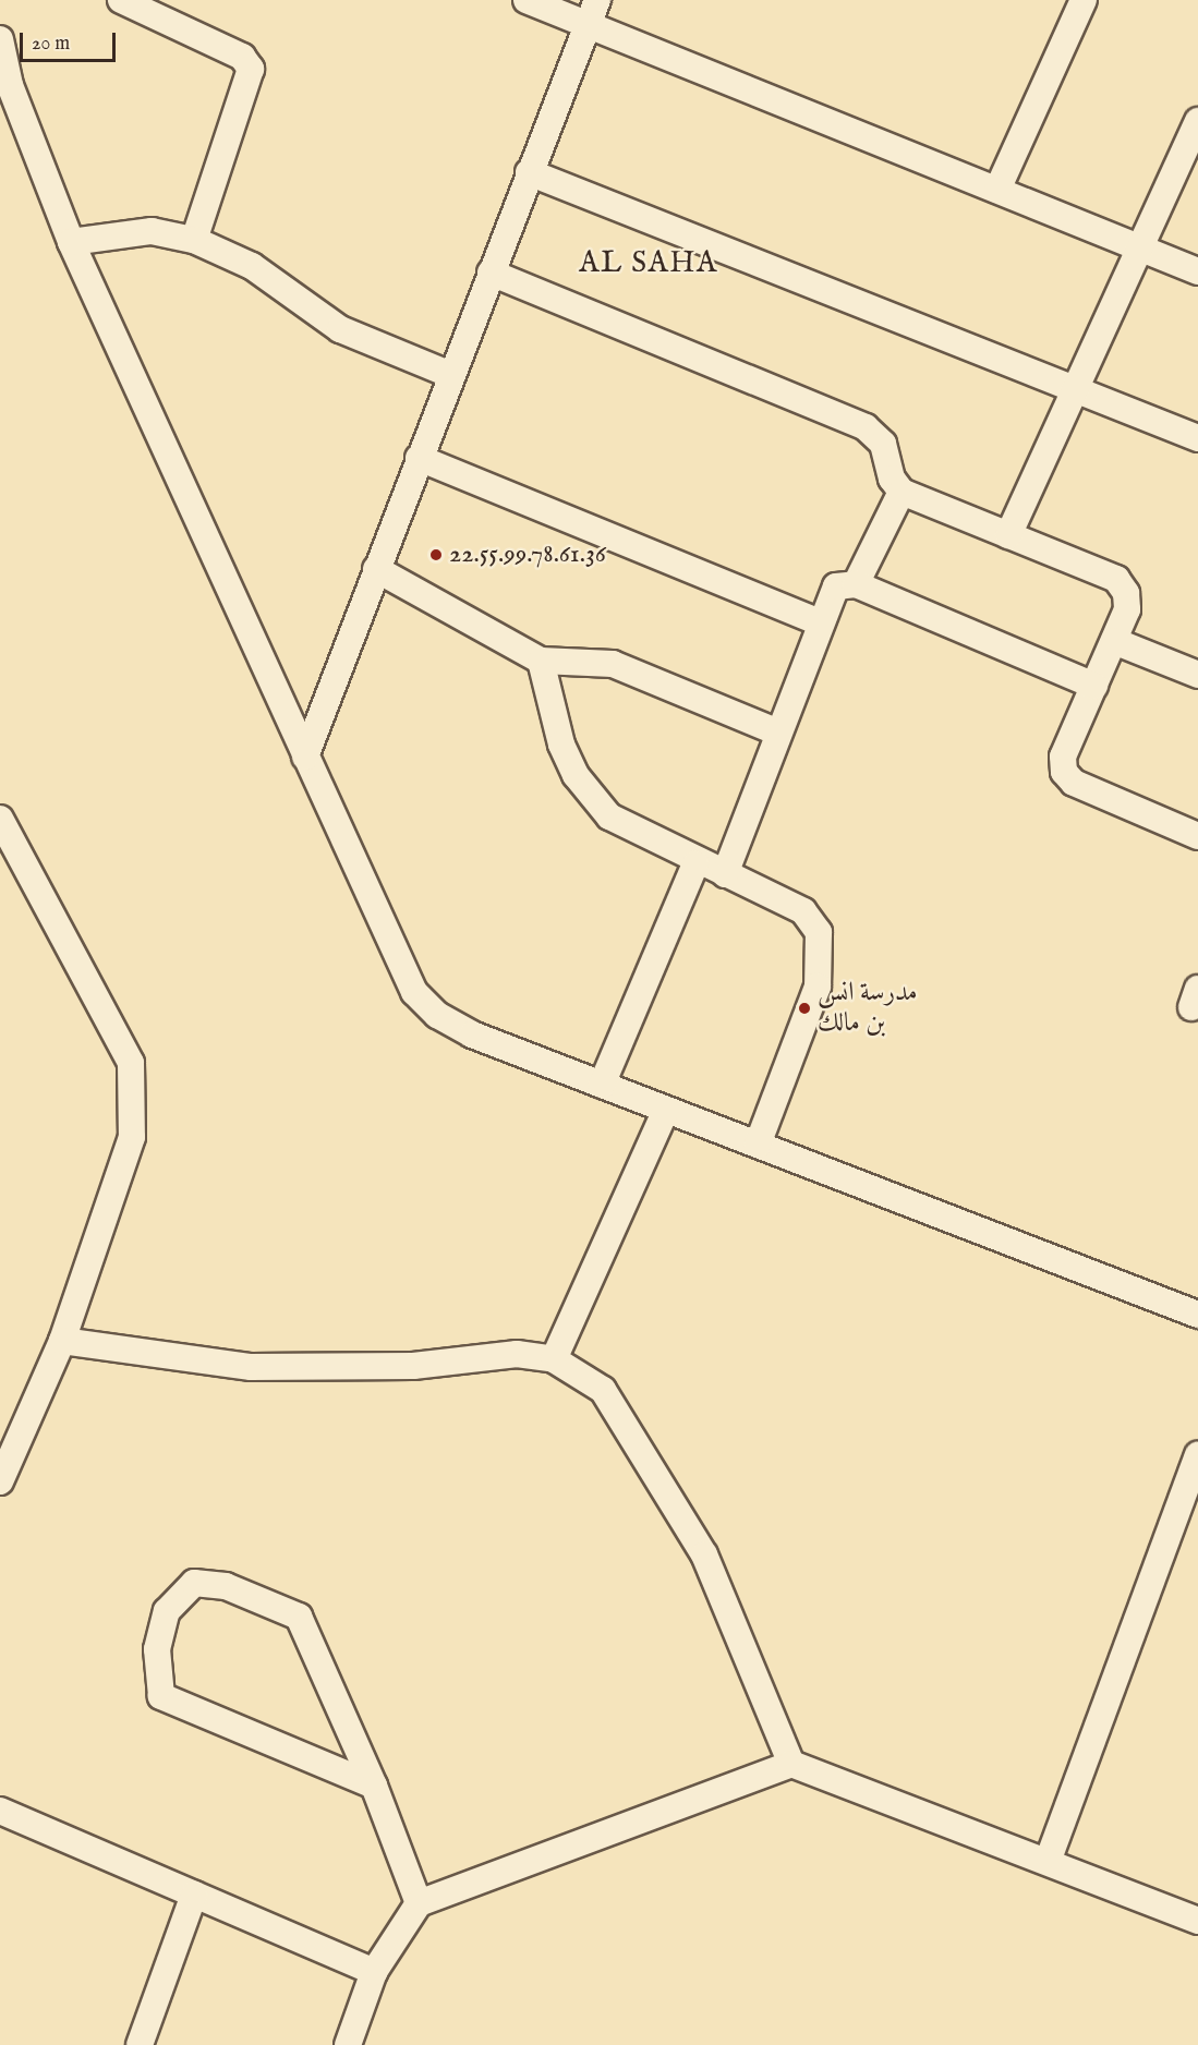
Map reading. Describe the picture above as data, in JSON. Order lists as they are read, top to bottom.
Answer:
{
  "districts": ["AL SAHA"],
  "places": ["22.55.99.78.61.36", "مدرسة انس بن مالك"],
  "scale_bar": "20 m"
}
